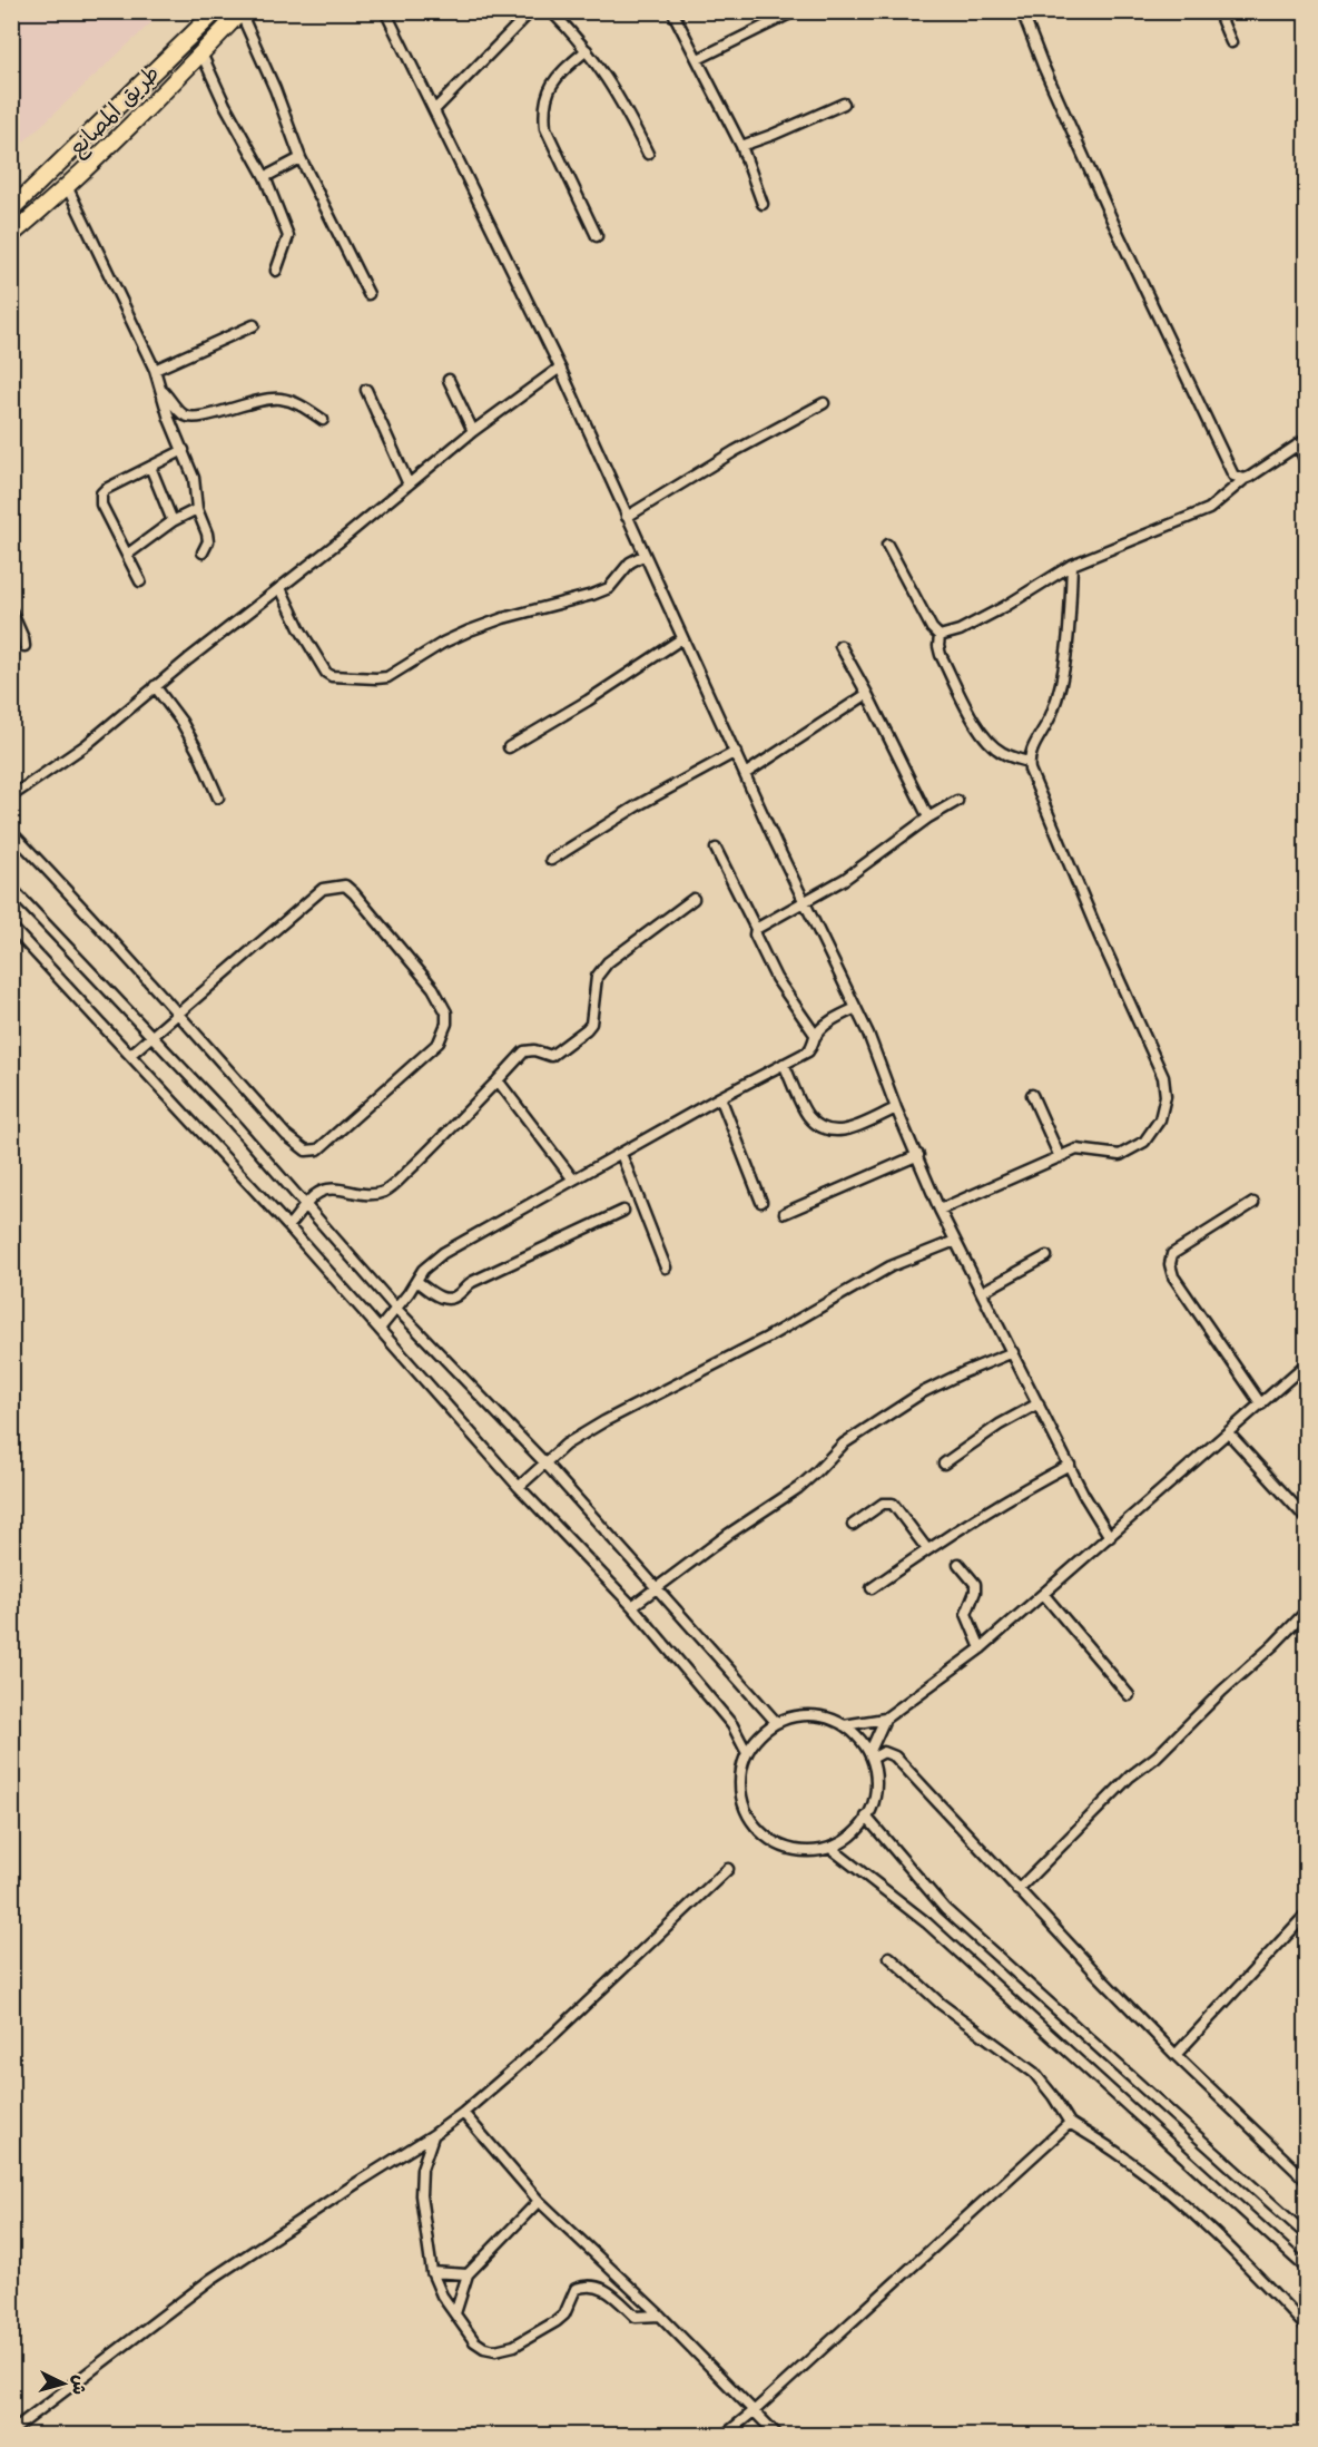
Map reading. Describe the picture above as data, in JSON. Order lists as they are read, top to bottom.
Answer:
{
  "streets": {
    "main road": ["طريق المصانع"]
  },
  "north": "right"
}
